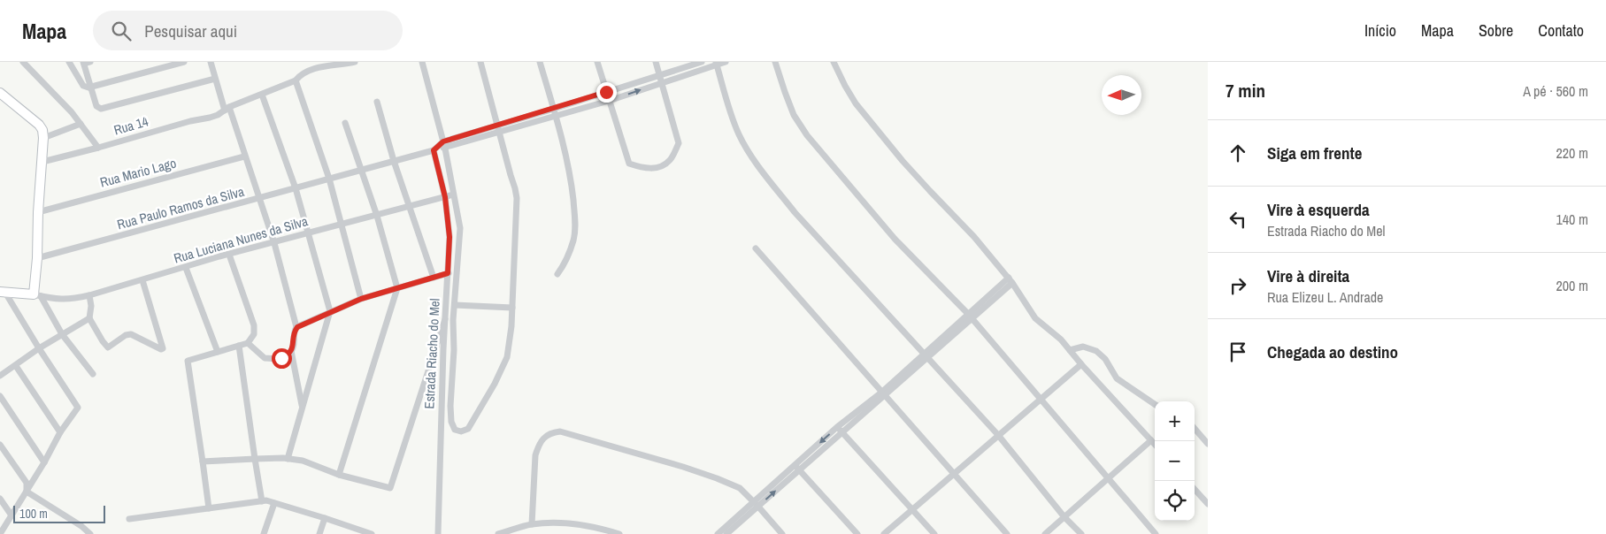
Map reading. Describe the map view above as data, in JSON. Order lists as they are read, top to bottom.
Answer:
{
  "streets": {
    "street": [
      "Rua 14",
      "Rua Mario Lago",
      "Rua Paulo Ramos da Silva",
      "Rua Luciana Nunes da Silva",
      "Estrada Riacho do Mel"
    ]
  },
  "crossings": [
    ["Rua Paulo Ramos da Silva", "Estrada Riacho do Mel"],
    ["Rua Luciana Nunes da Silva", "Estrada Riacho do Mel"]
  ],
  "scale_bar": "100 m",
  "north": "left",
  "page": {
    "header": "Mapa",
    "search": "Pesquisar aqui",
    "nav": [
      "Início",
      "Mapa",
      "Sobre",
      "Contato"
    ],
    "heading": ["7 min", "A pé · 560 m"],
    "list": [
      ["Siga em frente", "220 m"],
      ["Vire à esquerda", "Estrada Riacho do Mel", "140 m"],
      ["Vire à direita", "Rua Elizeu L. Andrade", "200 m"],
      "Chegada ao destino"
    ],
    "map_buttons": ["+", "−"],
    "scale": "100 m"
  }
}
